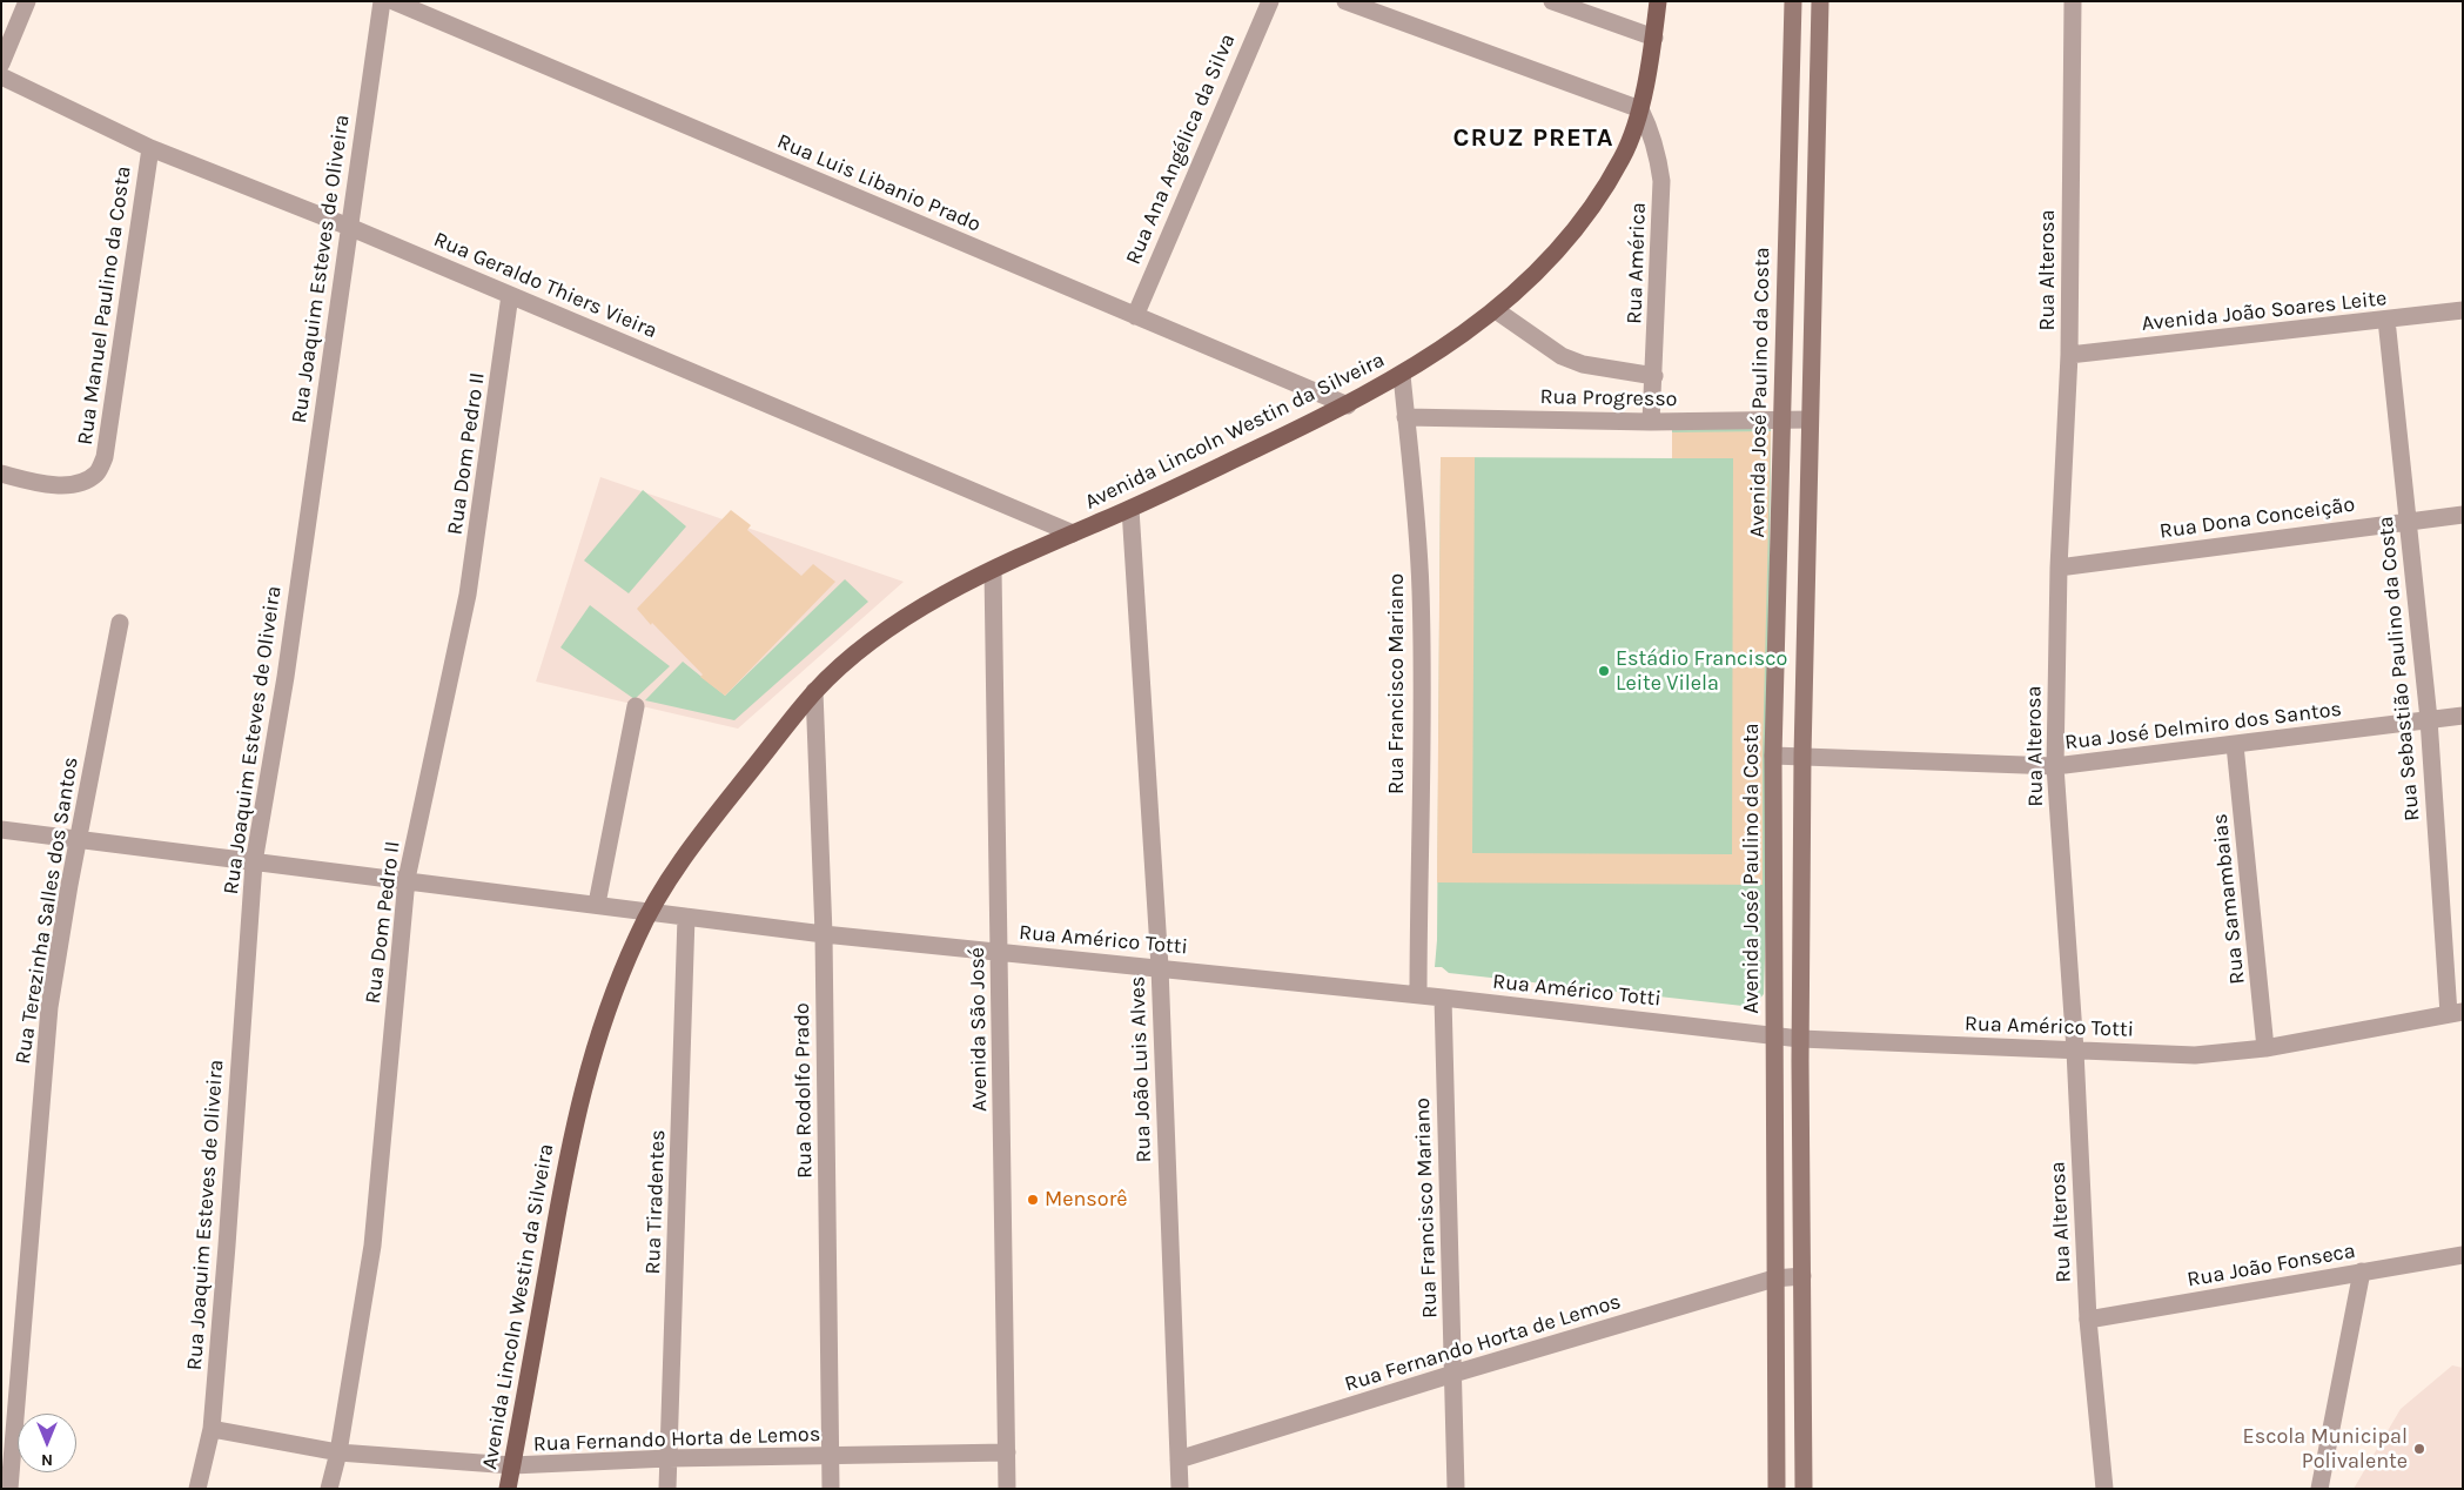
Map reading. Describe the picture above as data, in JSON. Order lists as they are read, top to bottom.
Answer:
{
  "streets": {
    "main road": ["Avenida José Paulino da Costa", "Avenida Lincoln Westin da Silveira"],
    "street": [
      "Rua Ana Angélica da Silva",
      "Rua Luis Libanio Prado",
      "Rua América",
      "Rua Joaquim Esteves de Oliveira",
      "Rua Alterosa",
      "Rua Geraldo Thiers Vieira",
      "Rua Manuel Paulino da Costa",
      "Avenida João Soares Leite",
      "Rua Progresso",
      "Rua Dom Pedro II",
      "Rua Dona Conceição",
      "Rua Sebastião Paulino da Costa",
      "Rua Francisco Mariano",
      "Rua José Delmiro dos Santos",
      "Rua Samambaias",
      "Rua Terezinha Salles dos Santos",
      "Rua Américo Totti",
      "Avenida São José",
      "Rua João Luis Alves",
      "Rua Rodolfo Prado",
      "Rua Tiradentes",
      "Rua João Fonseca",
      "Rua Fernando Horta de Lemos"
    ]
  },
  "crossings": [
    ["Rua Ana Angélica da Silva", "Rua Luis Libanio Prado"],
    ["Rua Luis Libanio Prado", "Avenida Lincoln Westin da Silveira"],
    ["Rua América", "Rua Progresso"],
    ["Rua América", "Avenida Lincoln Westin da Silveira"],
    ["Rua Joaquim Esteves de Oliveira", "Rua Geraldo Thiers Vieira"],
    ["Rua Joaquim Esteves de Oliveira", "Rua Fernando Horta de Lemos"],
    ["Rua Alterosa", "Avenida João Soares Leite"],
    ["Rua Alterosa", "Rua Dona Conceição"],
    ["Rua Alterosa", "Rua José Delmiro dos Santos"],
    ["Rua Alterosa", "Rua Américo Totti"],
    ["Rua Alterosa", "Rua João Fonseca"],
    ["Rua Geraldo Thiers Vieira", "Rua Manuel Paulino da Costa"],
    ["Rua Geraldo Thiers Vieira", "Avenida Lincoln Westin da Silveira"],
    ["Rua Geraldo Thiers Vieira", "Rua Dom Pedro II"],
    ["Avenida João Soares Leite", "Rua Sebastião Paulino da Costa"],
    ["Avenida José Paulino da Costa", "Rua Progresso"],
    ["Avenida José Paulino da Costa", "Rua José Delmiro dos Santos"],
    ["Avenida José Paulino da Costa", "Rua Américo Totti"],
    ["Avenida José Paulino da Costa", "Rua Fernando Horta de Lemos"],
    ["Rua Progresso", "Rua Francisco Mariano"],
    ["Avenida Lincoln Westin da Silveira", "Rua Francisco Mariano"],
    ["Avenida Lincoln Westin da Silveira", "Rua Américo Totti"],
    ["Avenida Lincoln Westin da Silveira", "Avenida São José"],
    ["Avenida Lincoln Westin da Silveira", "Rua João Luis Alves"],
    ["Avenida Lincoln Westin da Silveira", "Rua Rodolfo Prado"],
    ["Avenida Lincoln Westin da Silveira", "Rua Fernando Horta de Lemos"],
    ["Rua Dom Pedro II", "Rua Fernando Horta de Lemos"],
    ["Rua Dona Conceição", "Rua Sebastião Paulino da Costa"],
    ["Rua Sebastião Paulino da Costa", "Rua José Delmiro dos Santos"],
    ["Rua Sebastião Paulino da Costa", "Rua Américo Totti"],
    ["Rua Francisco Mariano", "Rua Américo Totti"],
    ["Rua Francisco Mariano", "Rua Fernando Horta de Lemos"],
    ["Rua José Delmiro dos Santos", "Rua Samambaias"],
    ["Rua Samambaias", "Rua Américo Totti"],
    ["Rua Américo Totti", "Avenida São José"],
    ["Rua Américo Totti", "Rua João Luis Alves"],
    ["Rua Américo Totti", "Rua Rodolfo Prado"],
    ["Rua Américo Totti", "Rua Tiradentes"],
    ["Avenida São José", "Rua Fernando Horta de Lemos"],
    ["Rua João Luis Alves", "Rua Fernando Horta de Lemos"],
    ["Rua Rodolfo Prado", "Rua Fernando Horta de Lemos"],
    ["Rua Tiradentes", "Rua Fernando Horta de Lemos"]
  ],
  "districts": ["CRUZ PRETA"],
  "places": ["Estádio Francisco Leite Vilela", "Mensorê", "Escola Municipal Polivalente"],
  "north": "bottom"
}
